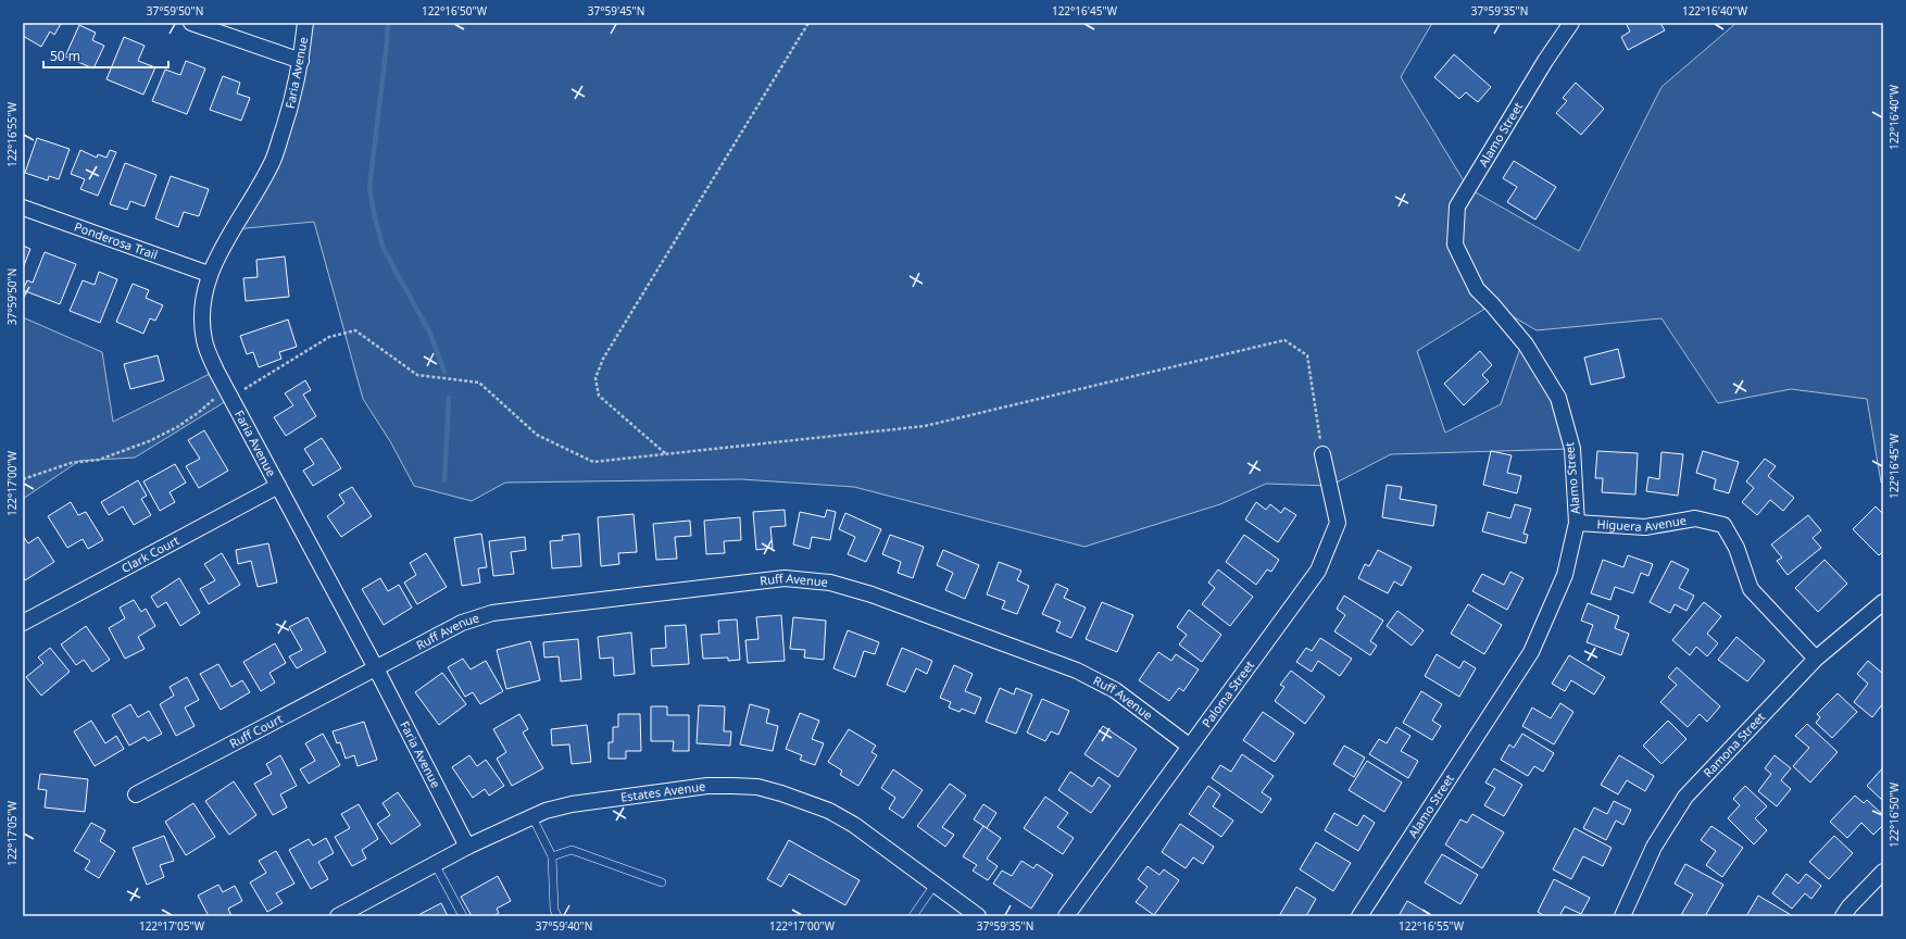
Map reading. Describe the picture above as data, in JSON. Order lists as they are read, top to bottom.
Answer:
{
  "streets": {
    "street": [
      "Faria Avenue",
      "Alamo Street",
      "Ponderosa Trail",
      "Higuera Avenue",
      "Clark Court",
      "Ruff Avenue",
      "Paloma Street",
      "Ruff Court",
      "Ramona Street",
      "Estates Avenue"
    ]
  },
  "crossings": [
    ["Faria Avenue", "Ponderosa Trail"],
    ["Faria Avenue", "Clark Court"],
    ["Faria Avenue", "Ruff Avenue"],
    ["Faria Avenue", "Ruff Court"],
    ["Faria Avenue", "Estates Avenue"],
    ["Alamo Street", "Higuera Avenue"],
    ["Higuera Avenue", "Ramona Street"],
    ["Ruff Avenue", "Paloma Street"],
    ["Ruff Avenue", "Ruff Court"]
  ],
  "scale_bar": "50 m",
  "coordinates": [
    "37°59'50\"N",
    "122°16'50\"W",
    "37°59'45\"N",
    "122°16'45\"W",
    "37°59'35\"N",
    "122°16'40\"W",
    "122°16'55\"W",
    "122°17'00\"W",
    "122°17'05\"W",
    "37°59'40\"N"
  ]
}
